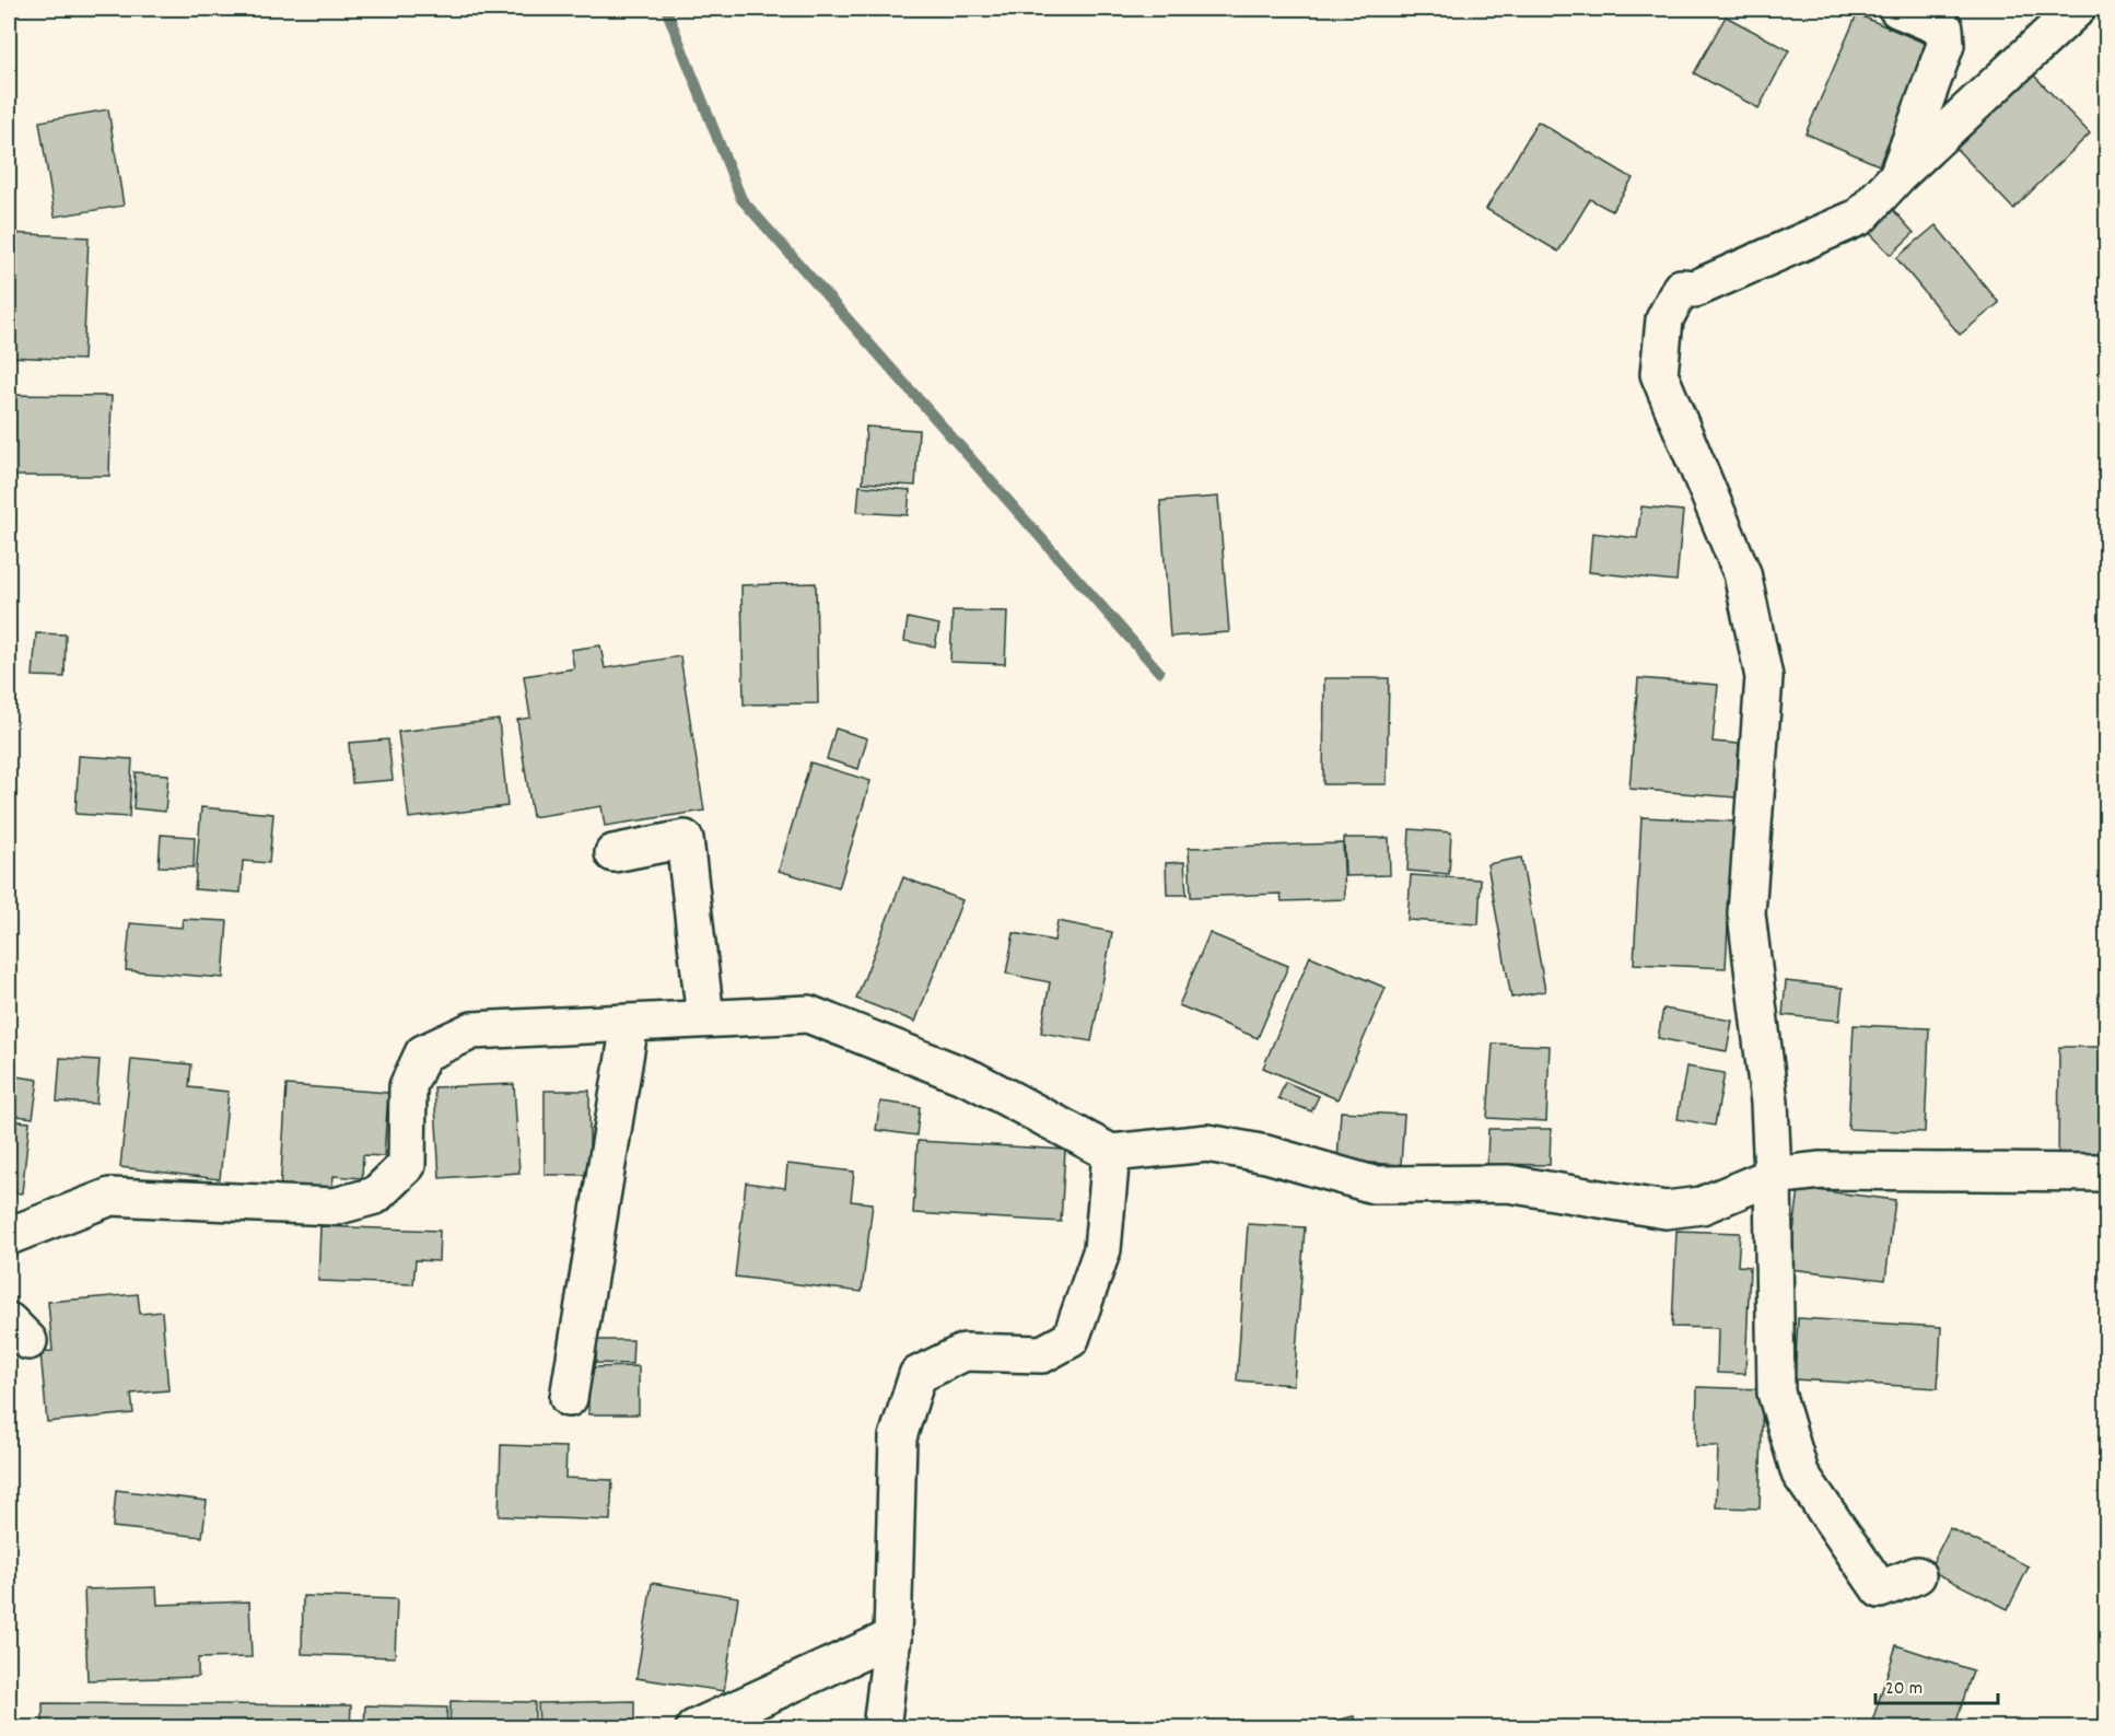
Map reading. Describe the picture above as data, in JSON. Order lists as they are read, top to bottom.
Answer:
{
  "scale_bar": "20 m"
}
